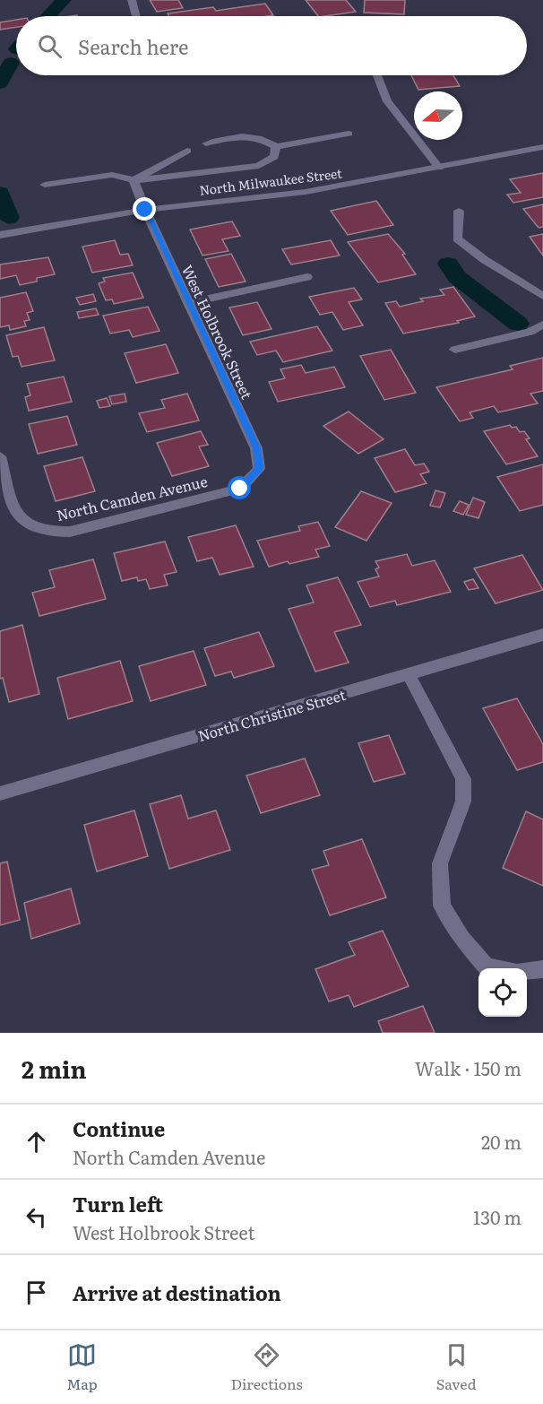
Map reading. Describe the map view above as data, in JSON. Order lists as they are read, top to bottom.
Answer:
{
  "streets": {
    "street": [
      "North Milwaukee Street",
      "West Holbrook Street",
      "North Camden Avenue",
      "North Christine Street"
    ]
  },
  "crossings": [
    ["North Milwaukee Street", "West Holbrook Street"],
    ["West Holbrook Street", "North Camden Avenue"]
  ],
  "north": "left",
  "page": {
    "search": "Search here",
    "heading": ["2 min", "Walk · 150 m"],
    "list": [
      ["Continue", "North Camden Avenue", "20 m"],
      ["Turn left", "West Holbrook Street", "130 m"],
      "Arrive at destination"
    ],
    "nav": ["Map", "Directions", "Saved"]
  }
}
